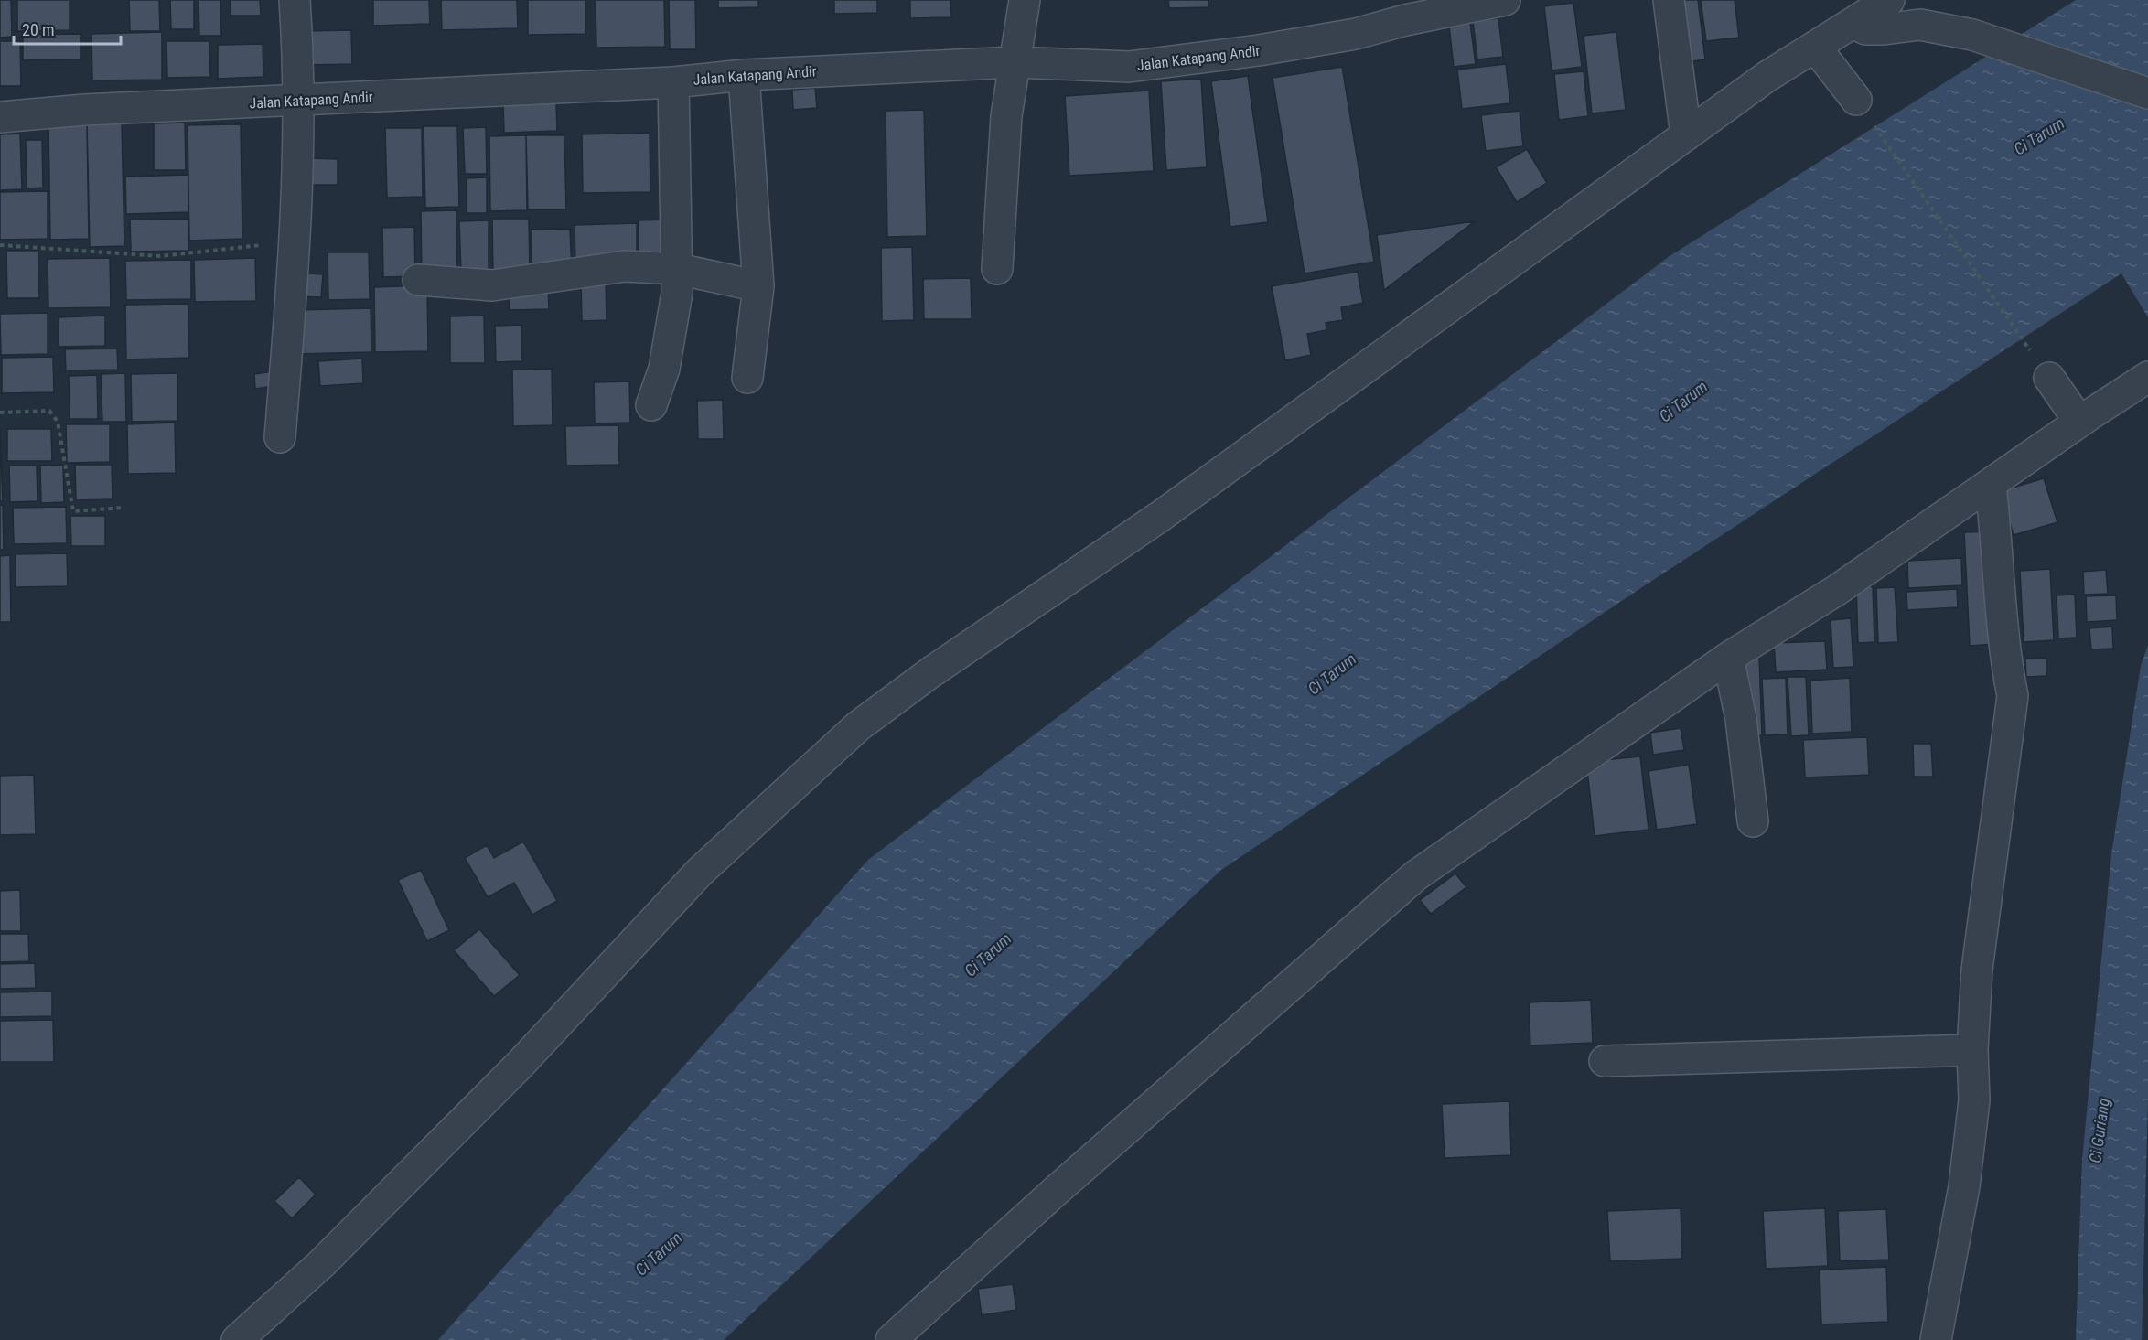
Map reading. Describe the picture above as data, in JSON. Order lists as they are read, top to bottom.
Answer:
{
  "streets": {
    "street": ["Jalan Katapang Andir"]
  },
  "water": ["Ci Tarum", "Ci Guriang"],
  "scale_bar": "20 m"
}
